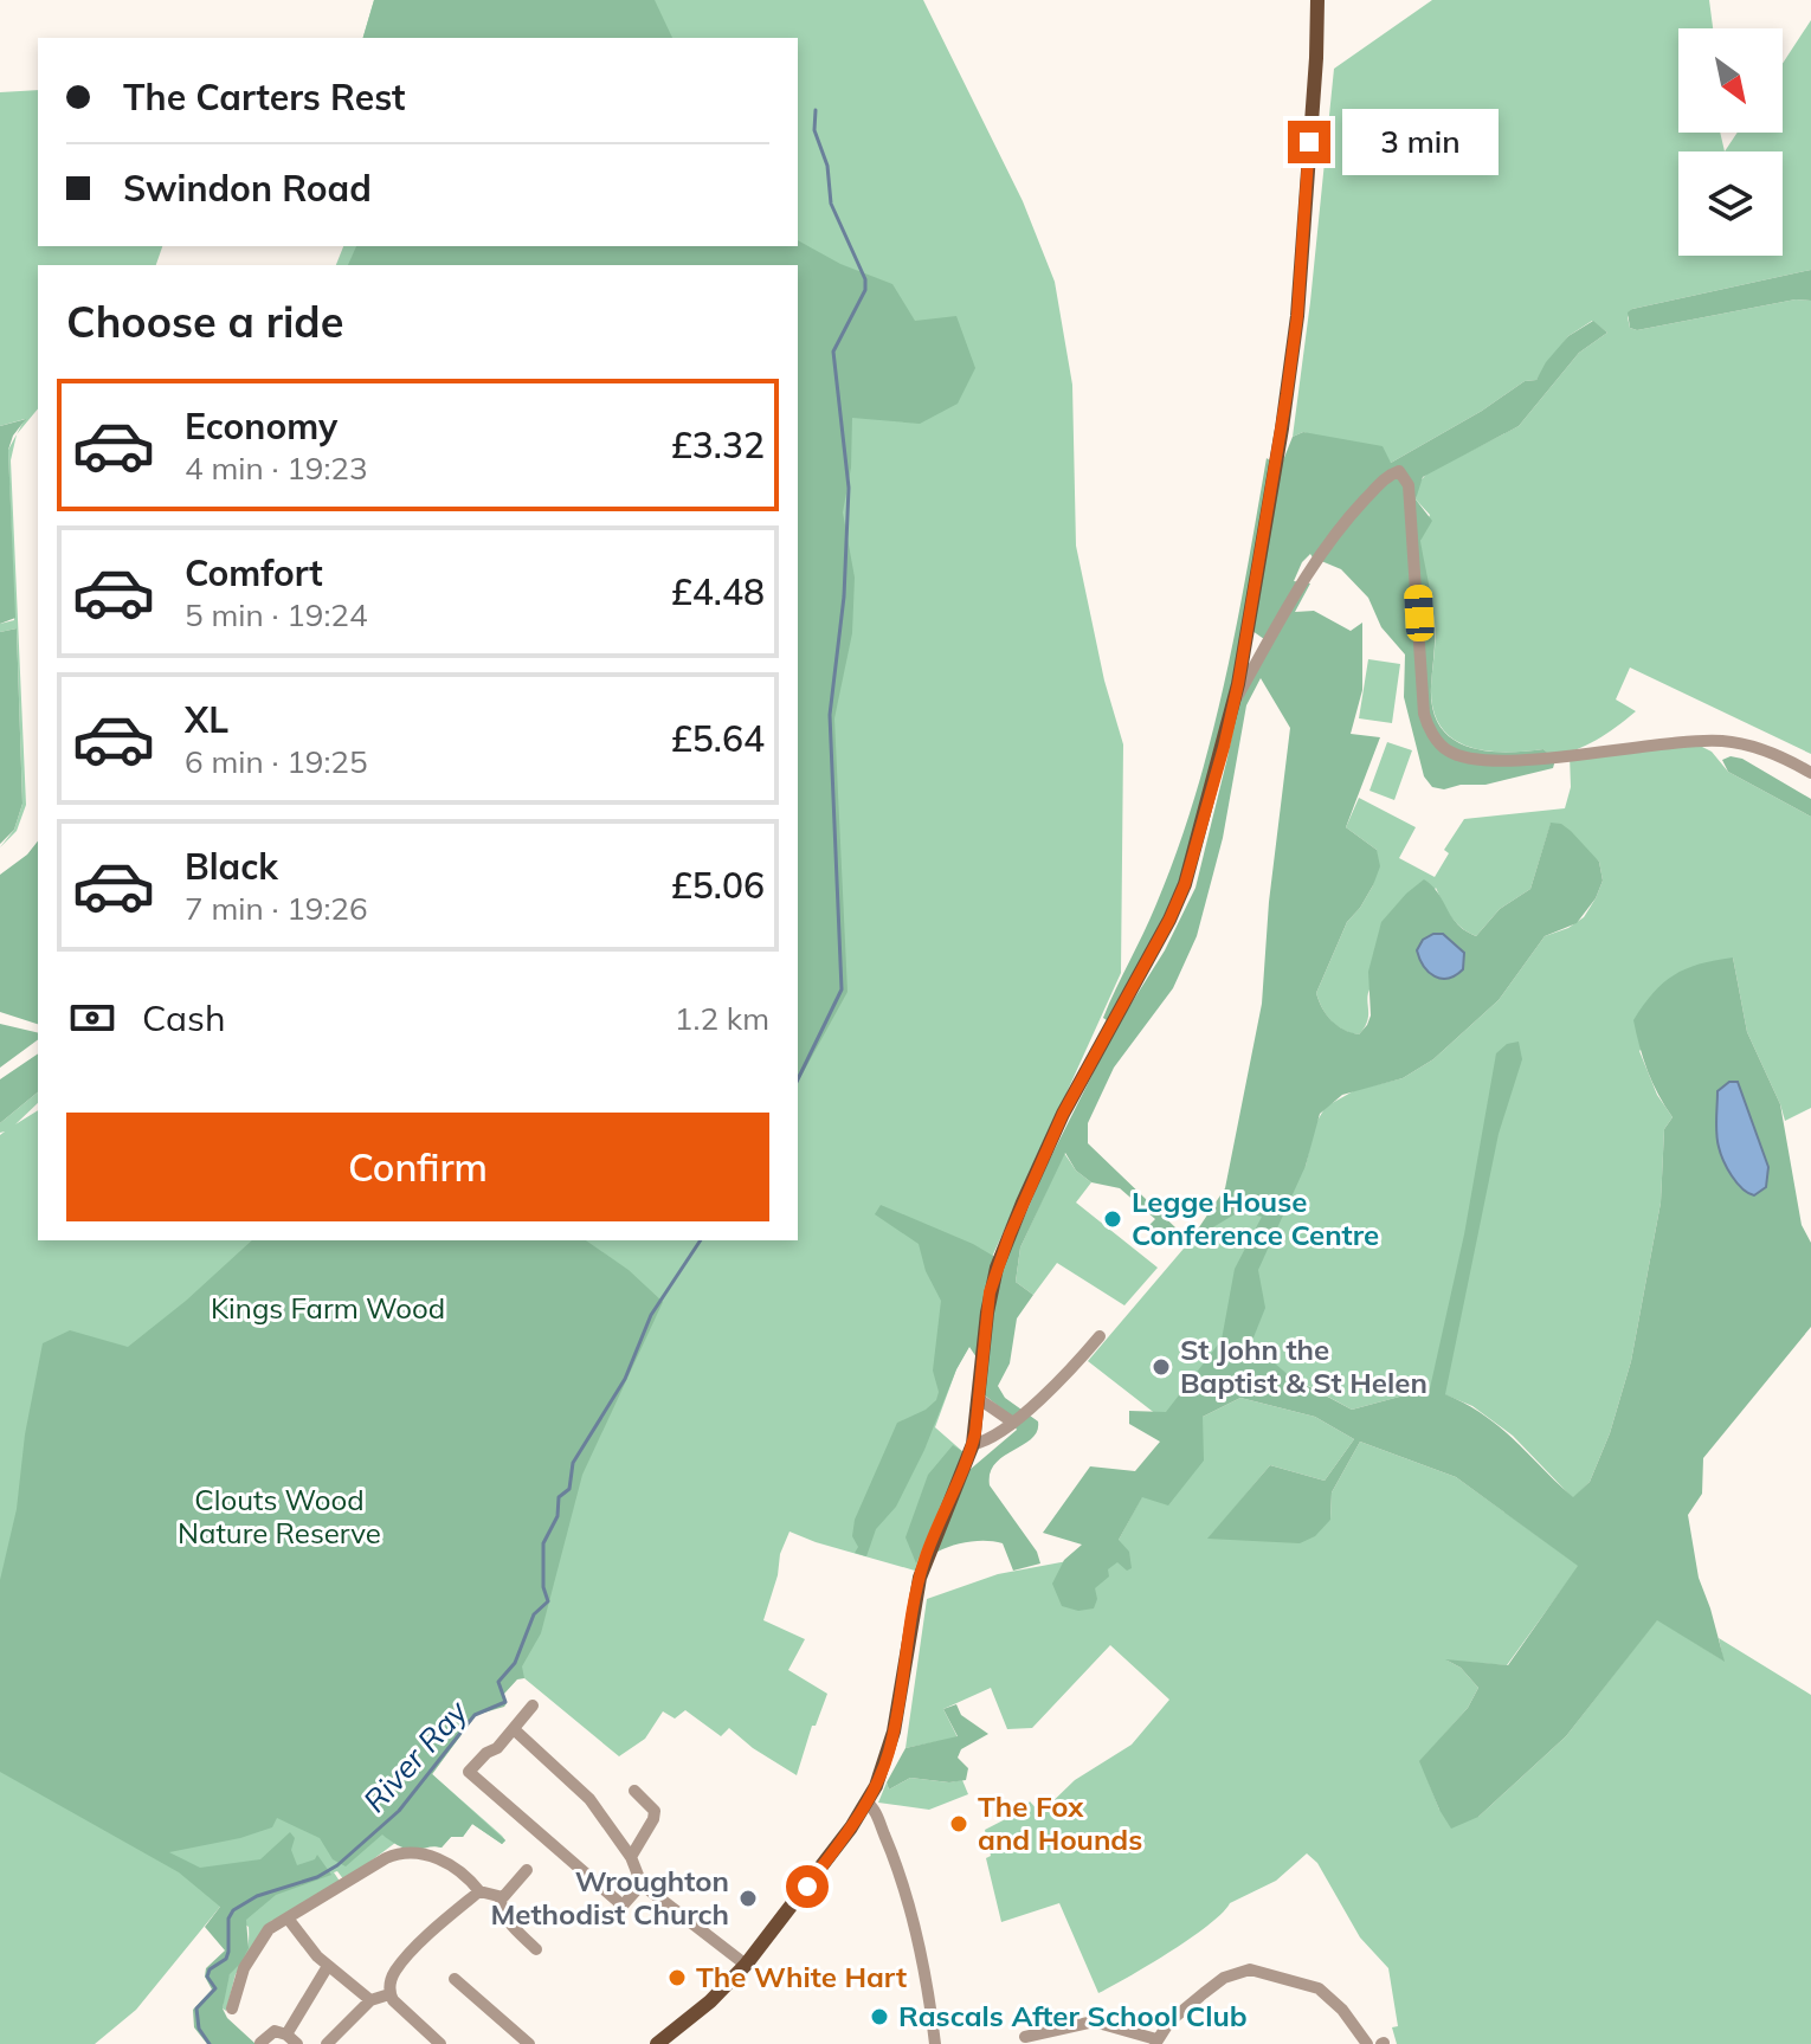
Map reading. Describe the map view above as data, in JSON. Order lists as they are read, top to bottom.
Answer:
{
  "water": ["River Ray"],
  "parks": ["Kings Farm Wood", "Clouts Wood Nature Reserve"],
  "places": [
    "Legge House Conference Centre",
    "St John the Baptist & St Helen",
    "The Fox and Hounds",
    "Wroughton Methodist Church",
    "The White Hart",
    "Rascals After School Club"
  ],
  "north": "bottom right",
  "page": {
    "banner": ["The Carters Rest", "Swindon Road"],
    "bubble": "3 min",
    "heading": "Choose a ride",
    "list": [
      {
        "name": "Economy",
        "note": "4 min · 19:23",
        "value": "£3.32"
      },
      {
        "name": "Comfort",
        "note": "5 min · 19:24",
        "value": "£4.48"
      },
      {
        "name": "XL",
        "note": "6 min · 19:25",
        "value": "£5.64"
      },
      {
        "name": "Black",
        "note": "7 min · 19:26",
        "value": "£5.06"
      }
    ],
    "pay": ["Cash", "1.2 km"],
    "buttons": "Confirm"
  }
}
